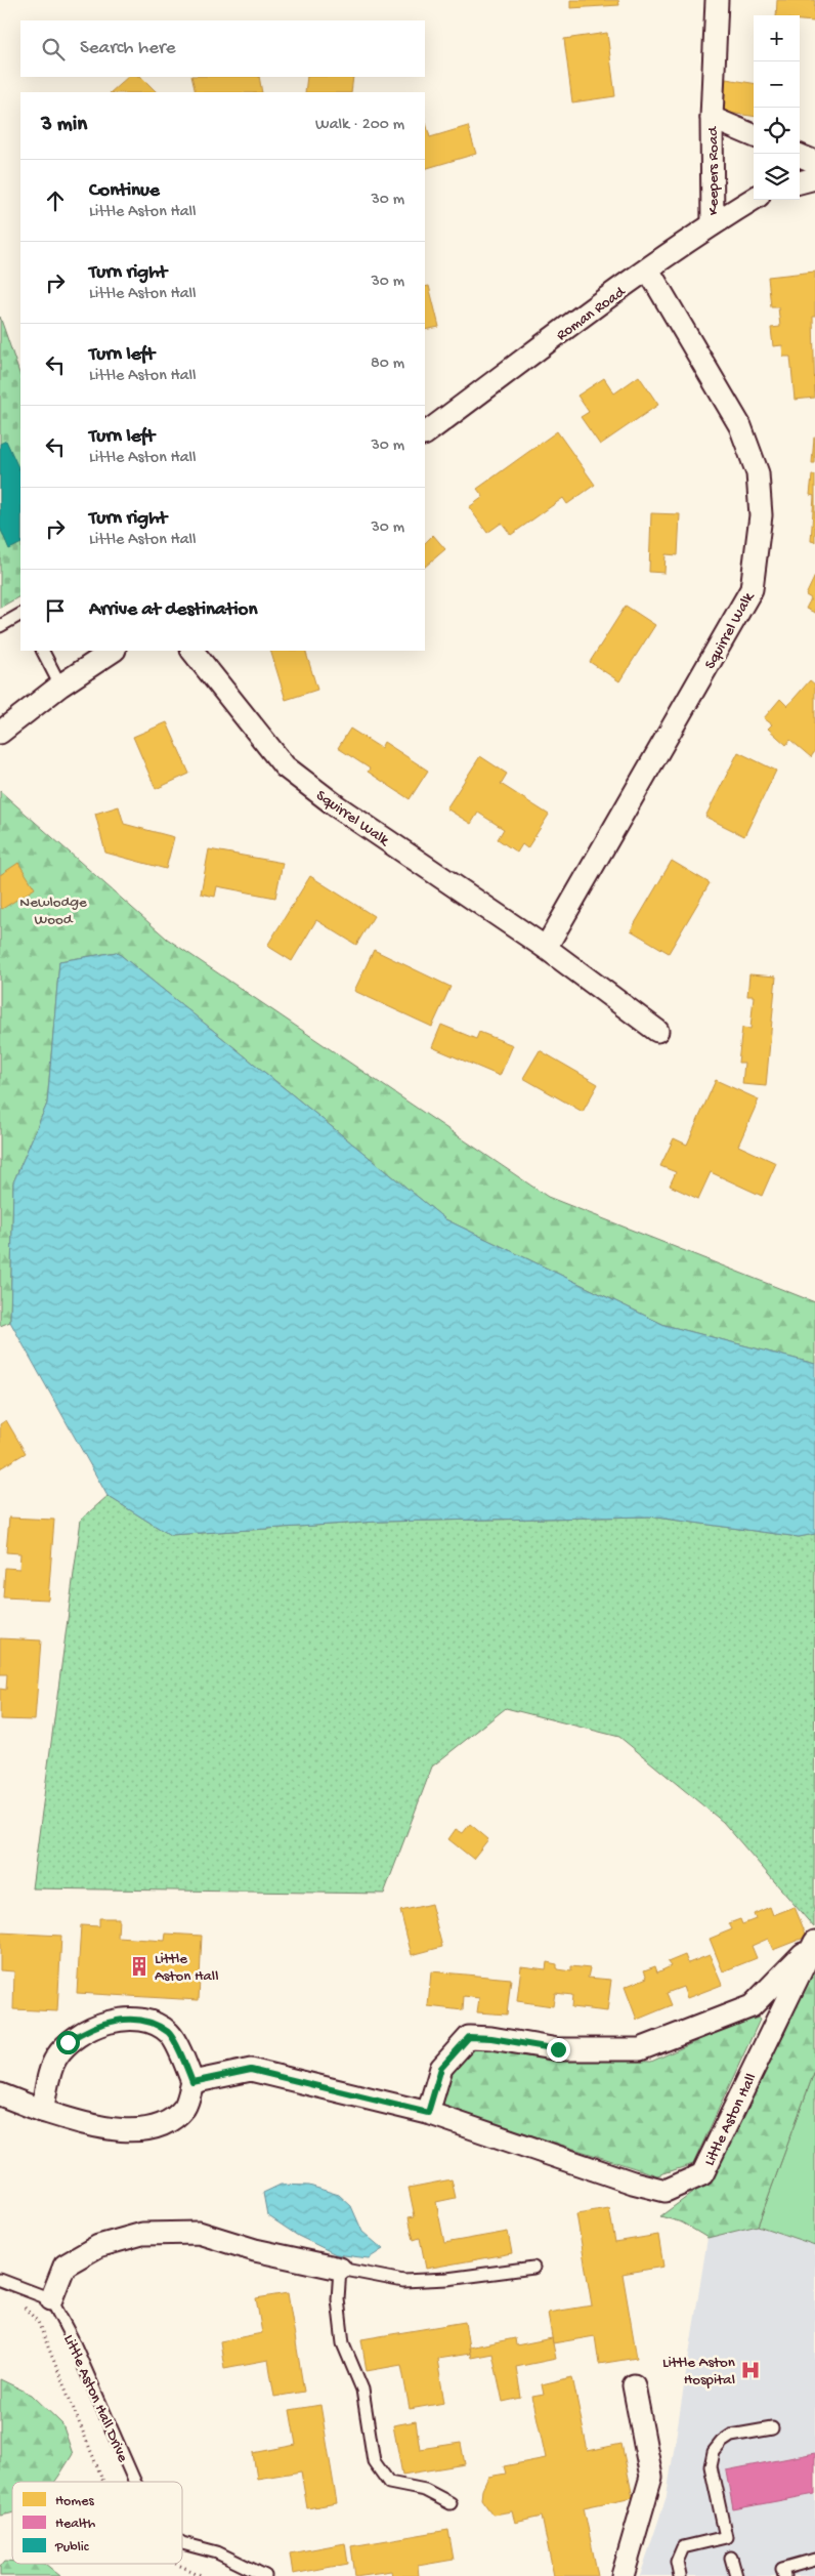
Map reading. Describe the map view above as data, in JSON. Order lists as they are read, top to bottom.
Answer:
{
  "streets": {
    "street": [
      "Keepers Road",
      "Roman Road",
      "Squirrel Walk",
      "Little Aston Hall"
    ],
    "lane": ["Little Aston Hall Drive"]
  },
  "crossings": [
    ["Keepers Road", "Roman Road"],
    ["Roman Road", "Squirrel Walk"]
  ],
  "parks": ["Newlodge Wood"],
  "places": {
    "building": ["Little Aston Hall"],
    "hospital": ["Little Aston Hospital"]
  },
  "legend": ["Homes", "Health", "Public"],
  "page": {
    "map_buttons": ["+", "−"],
    "search": "Search here",
    "heading": ["3 min", "Walk · 200 m"],
    "list": [
      ["Continue", "Little Aston Hall", "30 m"],
      ["Turn right", "Little Aston Hall", "30 m"],
      ["Turn left", "Little Aston Hall", "80 m"],
      ["Turn left", "Little Aston Hall", "30 m"],
      ["Turn right", "Little Aston Hall", "30 m"],
      "Arrive at destination"
    ]
  }
}
